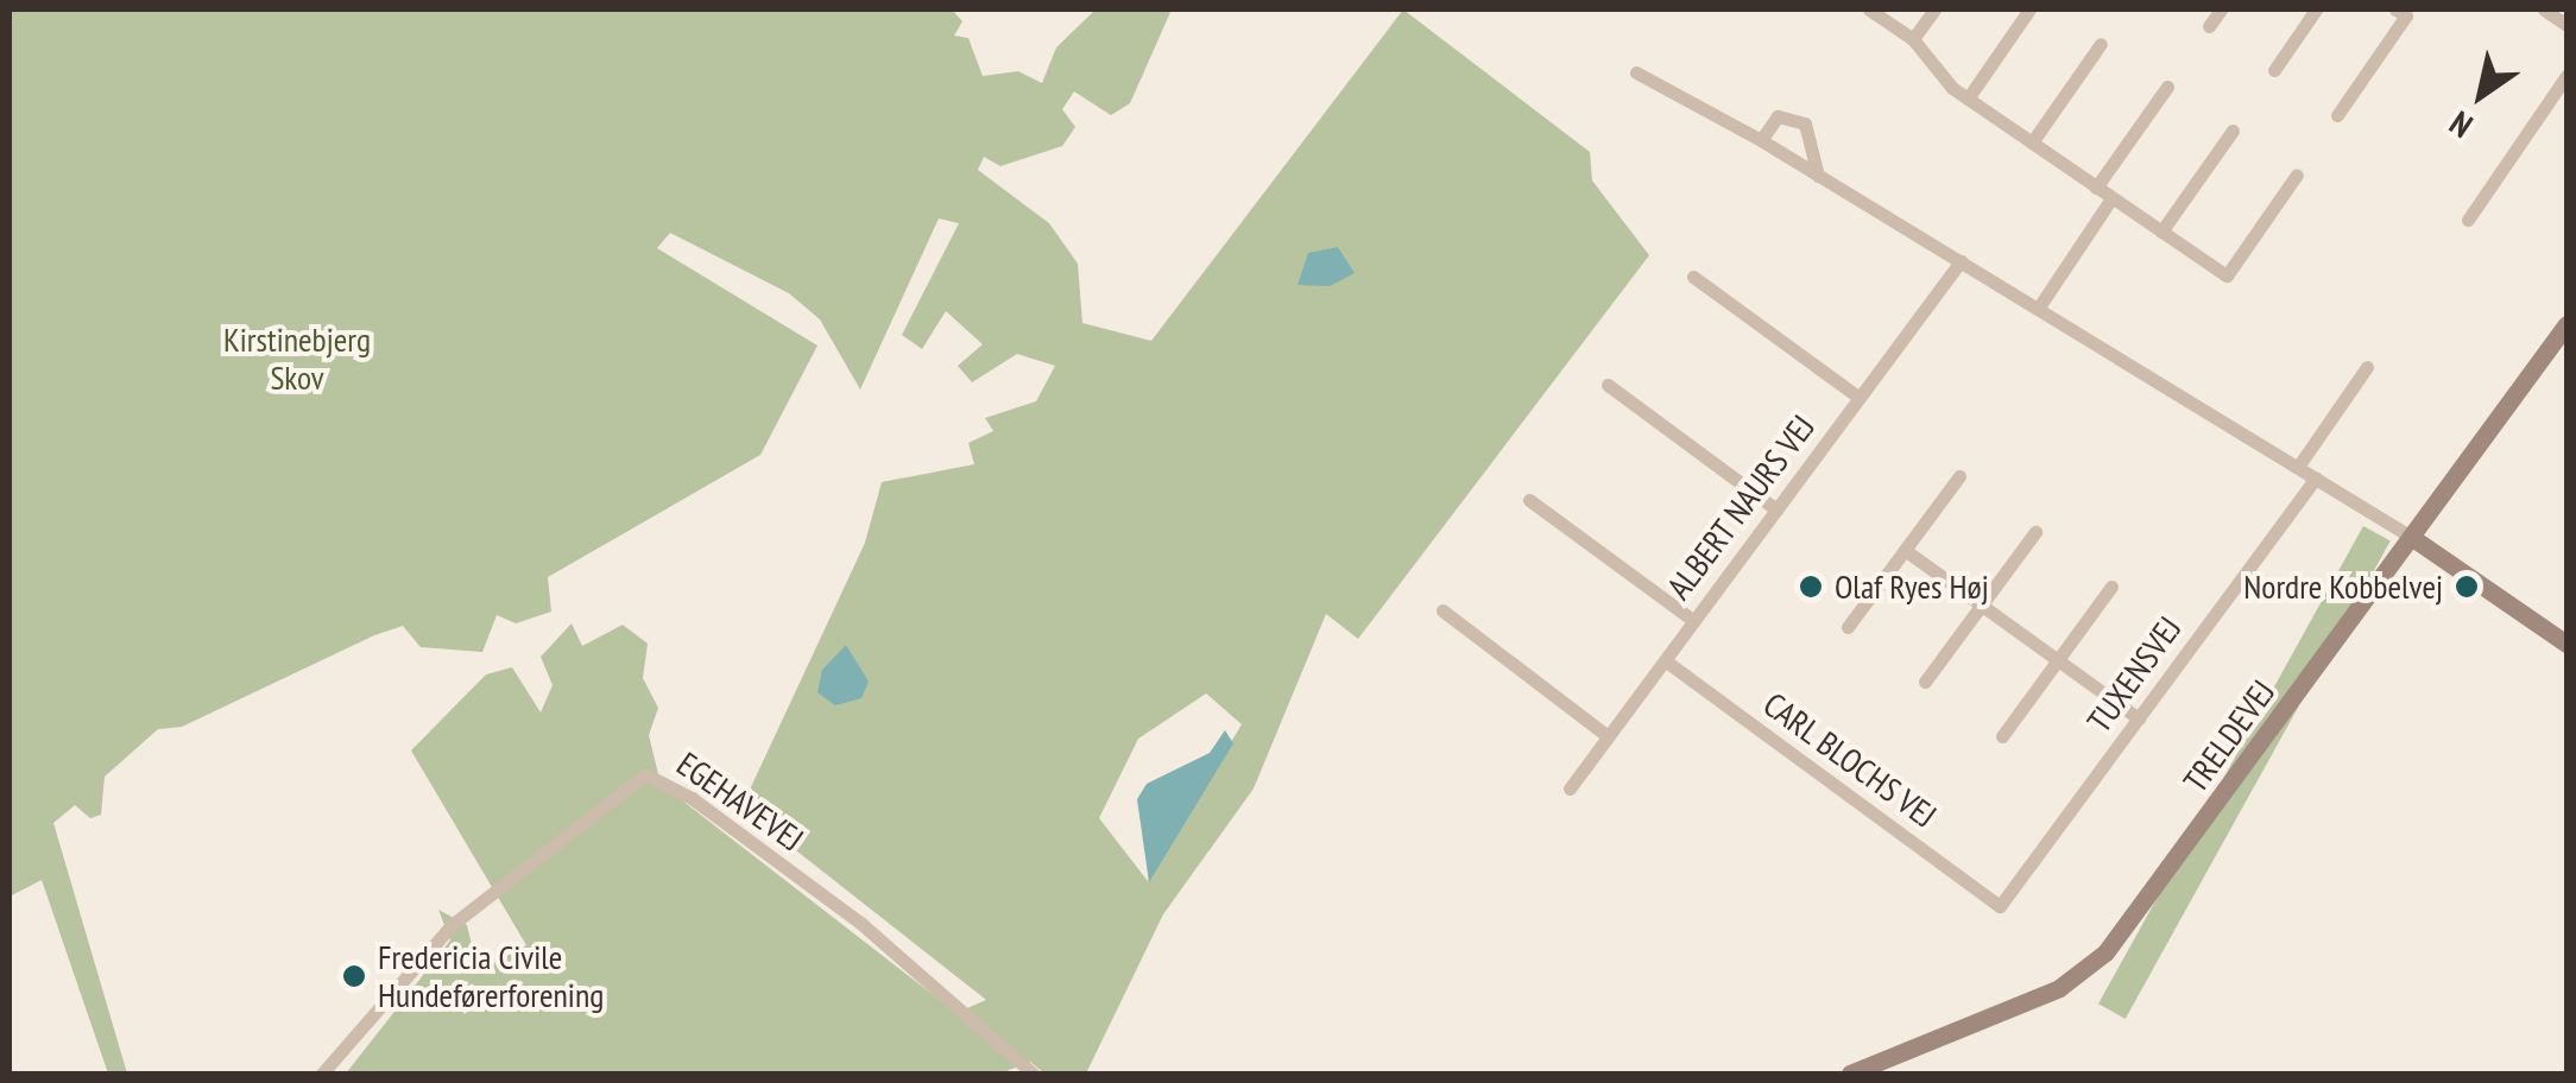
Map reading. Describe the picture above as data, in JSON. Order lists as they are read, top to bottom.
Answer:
{
  "streets": {
    "street": [
      "ALBERT NAURS VEJ",
      "TUXENSVEJ",
      "TRELDEVEJ",
      "CARL BLOCHS VEJ",
      "EGEHAVEVEJ"
    ]
  },
  "crossings": [
    ["ALBERT NAURS VEJ", "CARL BLOCHS VEJ"],
    ["TUXENSVEJ", "CARL BLOCHS VEJ"]
  ],
  "parks": ["Kirstinebjerg Skov"],
  "places": ["Olaf Ryes Høj", "Nordre Kobbelvej", "Fredericia Civile Hundeførerforening"],
  "north": "bottom left"
}
